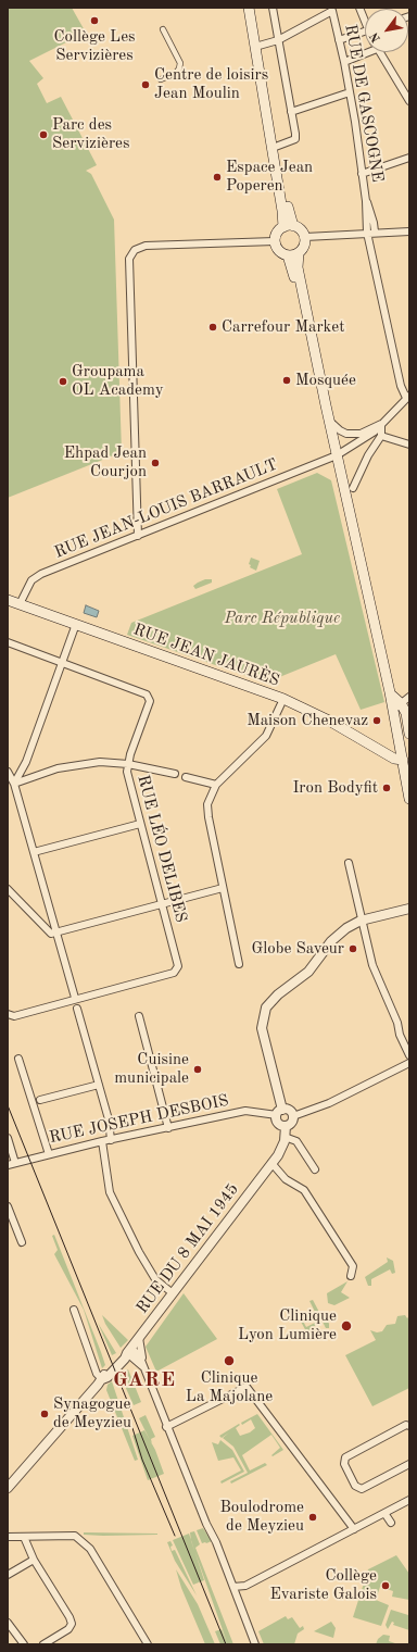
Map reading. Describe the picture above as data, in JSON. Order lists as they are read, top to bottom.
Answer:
{
  "streets": {
    "main road": ["RUE JEAN JAURÈS"],
    "street": [
      "RUE DE GASCOGNE",
      "RUE JEAN-LOUIS BARRAULT",
      "RUE LÉO DELIBES",
      "RUE JOSEPH DESBOIS",
      "RUE DU 8 MAI 1945"
    ]
  },
  "crossings": [
    ["RUE DE GASCOGNE", "RUE JEAN-LOUIS BARRAULT"],
    ["RUE JEAN-LOUIS BARRAULT", "RUE JEAN JAURÈS"],
    ["RUE JOSEPH DESBOIS", "RUE DU 8 MAI 1945"]
  ],
  "districts": ["GARE"],
  "parks": ["Parc République"],
  "places": [
    "Collège Les Servizières",
    "Centre de loisirs Jean Moulin",
    "Parc des Servizières",
    "Espace Jean Poperen",
    "Carrefour Market",
    "Mosquée",
    "Groupama OL Academy",
    "Ehpad Jean Courjon",
    "Maison Chenevaz",
    "Iron Bodyfit",
    "Globe Saveur",
    "Cuisine municipale",
    "Clinique Lyon Lumière",
    "Clinique La Majolane",
    "Synagogue de Meyzieu",
    "Boulodrome de Meyzieu",
    "Collège Evariste Galois"
  ],
  "north": "bottom left"
}
